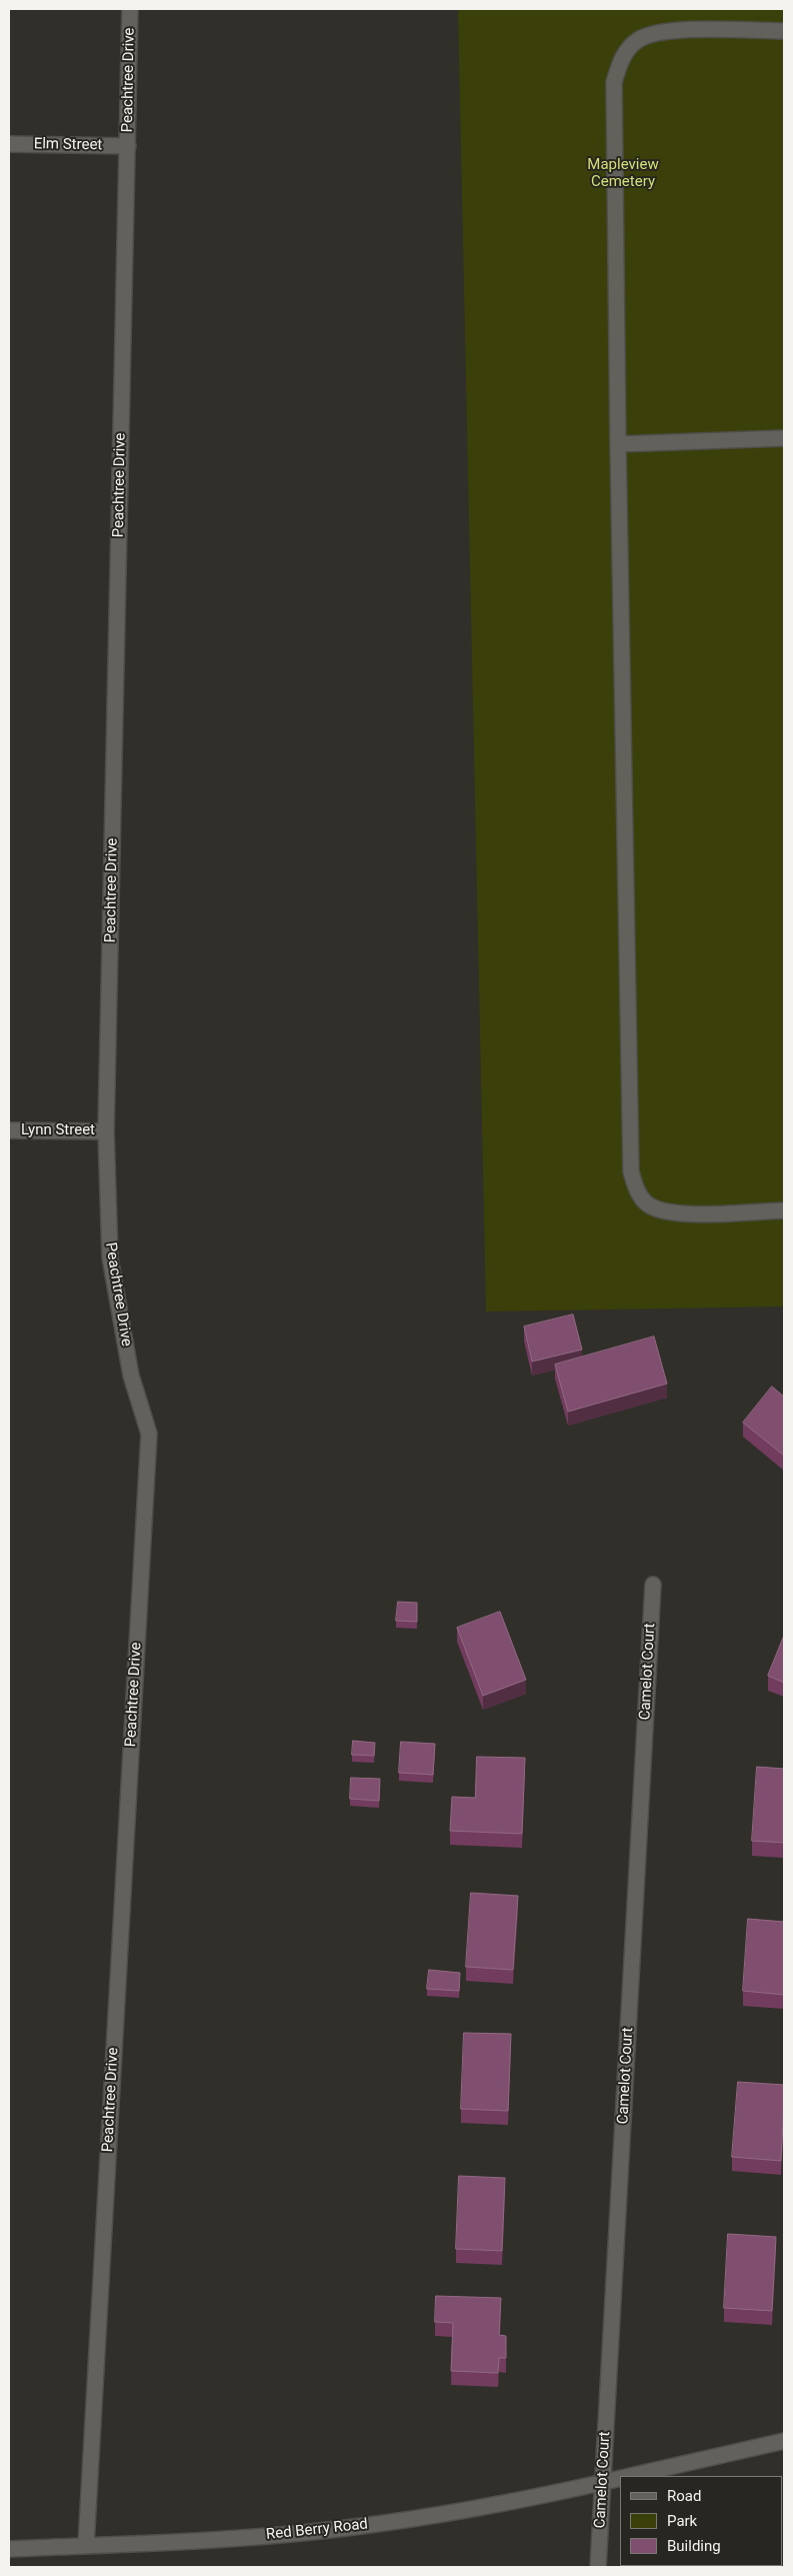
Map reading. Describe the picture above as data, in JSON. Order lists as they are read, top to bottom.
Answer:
{
  "streets": {
    "street": [
      "Peachtree Drive",
      "Elm Street",
      "Lynn Street",
      "Camelot Court",
      "Red Berry Road"
    ]
  },
  "crossings": [
    ["Peachtree Drive", "Elm Street"],
    ["Peachtree Drive", "Lynn Street"],
    ["Peachtree Drive", "Red Berry Road"],
    ["Camelot Court", "Red Berry Road"]
  ],
  "parks": ["Mapleview Cemetery"],
  "legend": ["Road", "Park", "Building"]
}
